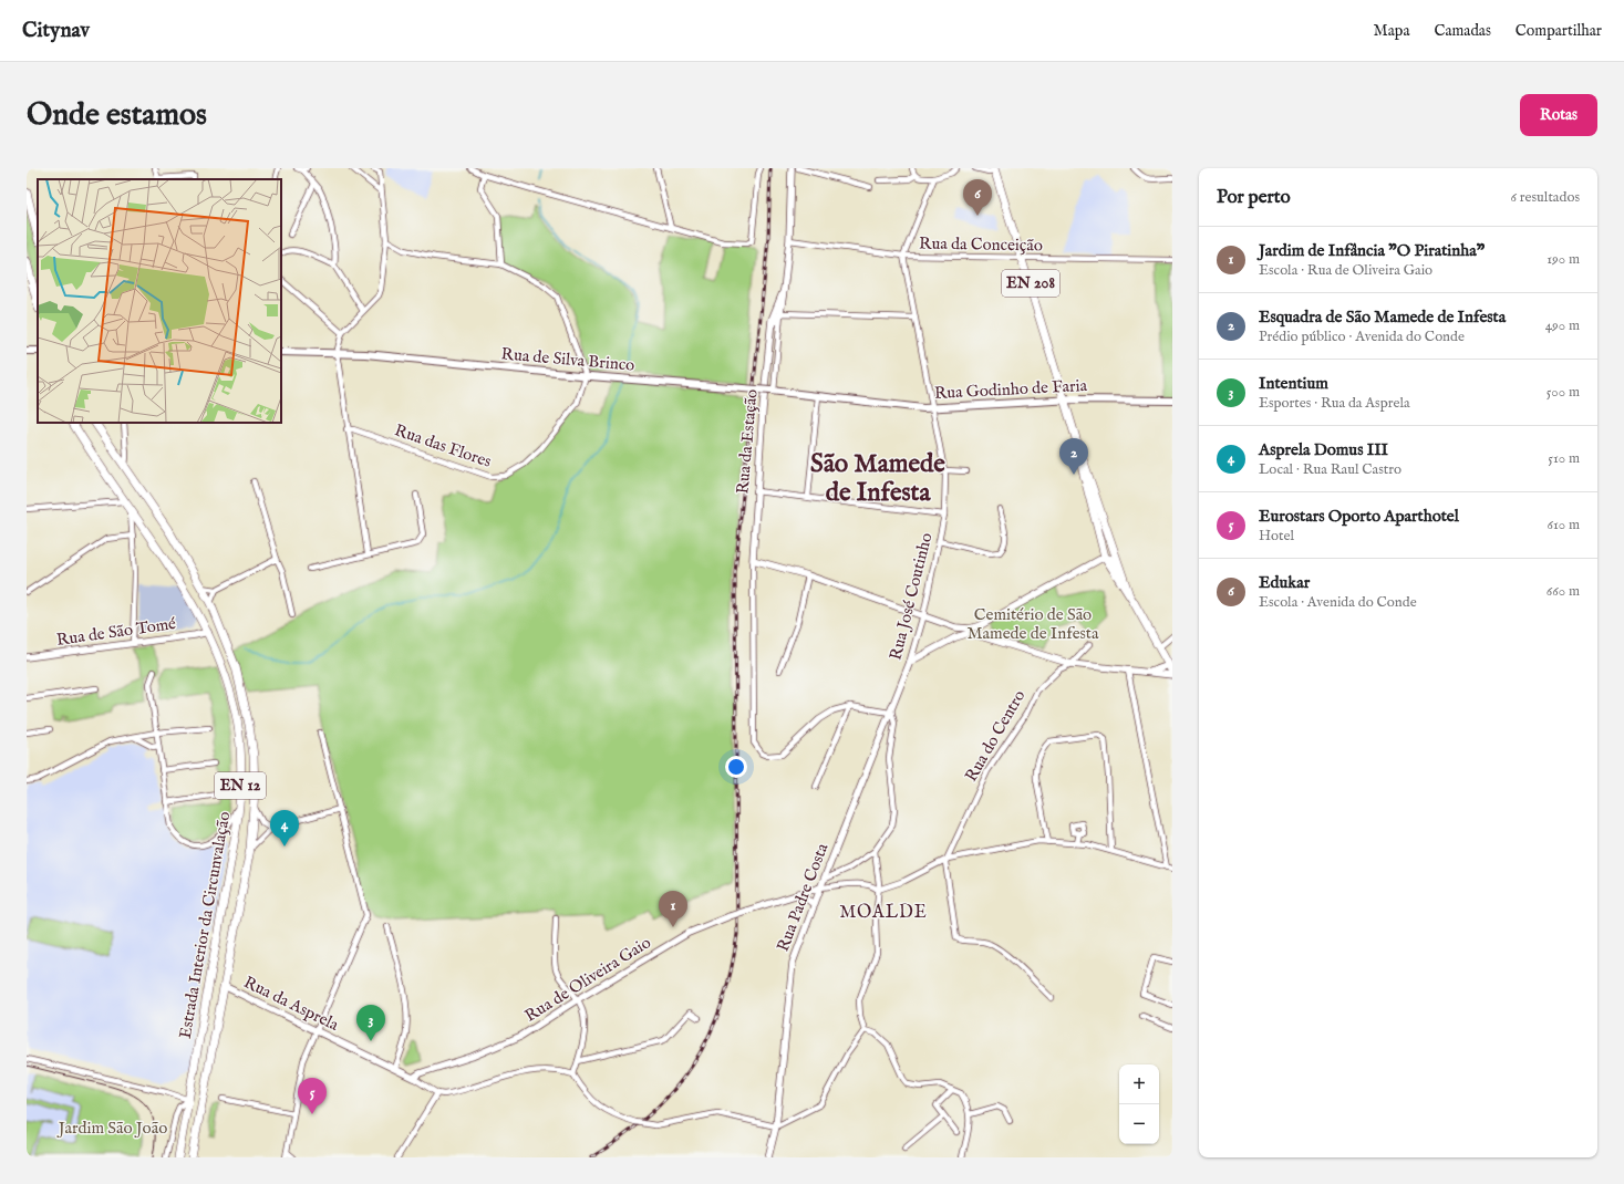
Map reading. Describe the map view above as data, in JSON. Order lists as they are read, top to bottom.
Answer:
{
  "streets": {
    "main road": [
      "EN 208",
      "Rua de Silva Brinco",
      "Rua Godinho de Faria",
      "EN 12",
      "Estrada Interior da Circunvalação"
    ],
    "street": [
      "Rua da Conceição",
      "Rua da Estação",
      "Rua das Flores",
      "Rua José Coutinho",
      "Rua de São Tomé",
      "Rua do Centro",
      "Rua Padre Costa",
      "Rua de Oliveira Gaio",
      "Rua da Asprela"
    ]
  },
  "crossings": [
    ["Rua da Conceição", "EN 208"],
    ["Rua da Conceição", "Rua da Estação"],
    ["Rua da Conceição", "Rua José Coutinho"],
    ["EN 208", "Rua Godinho de Faria"],
    ["Rua de Silva Brinco", "Rua Godinho de Faria"],
    ["Rua de Silva Brinco", "Rua da Estação"],
    ["Rua de Silva Brinco", "Rua das Flores"],
    ["Rua Godinho de Faria", "Rua José Coutinho"],
    ["Rua José Coutinho", "Rua Padre Costa"],
    ["Rua de São Tomé", "EN 12"],
    ["Rua de São Tomé", "Estrada Interior da Circunvalação"],
    ["EN 12", "Estrada Interior da Circunvalação"],
    ["EN 12", "Rua da Asprela"],
    ["Rua Padre Costa", "Rua de Oliveira Gaio"],
    ["Rua de Oliveira Gaio", "Rua da Asprela"]
  ],
  "districts": ["São Mamede de Infesta", "MOALDE"],
  "parks": ["Cemitério de São Mamede de Infesta", "Jardim São João"],
  "page": {
    "header": "Citynav",
    "nav": ["Mapa", "Camadas", "Compartilhar"],
    "buttons": "Rotas",
    "title": "Onde estamos",
    "heading": ["Por perto", "6 resultados"],
    "pins": [
      "6",
      "2",
      "4",
      "1",
      "3",
      "5"
    ],
    "list": [
      {
        "mark": "1",
        "name": "Jardim de Infância \"O Piratinha\"",
        "note": "Escola · Rua de Oliveira Gaio",
        "value": "190 m"
      },
      {
        "mark": "2",
        "name": "Esquadra de São Mamede de Infesta",
        "note": "Prédio público · Avenida do Conde",
        "value": "490 m"
      },
      {
        "mark": "3",
        "name": "Intentium",
        "note": "Esportes · Rua da Asprela",
        "value": "500 m"
      },
      {
        "mark": "4",
        "name": "Asprela Domus III",
        "note": "Local · Rua Raul Castro",
        "value": "510 m"
      },
      {
        "mark": "5",
        "name": "Eurostars Oporto Aparthotel",
        "note": "Hotel",
        "value": "610 m"
      },
      {
        "mark": "6",
        "name": "Edukar",
        "note": "Escola · Avenida do Conde",
        "value": "660 m"
      }
    ],
    "map_buttons": ["+", "−"]
  }
}
